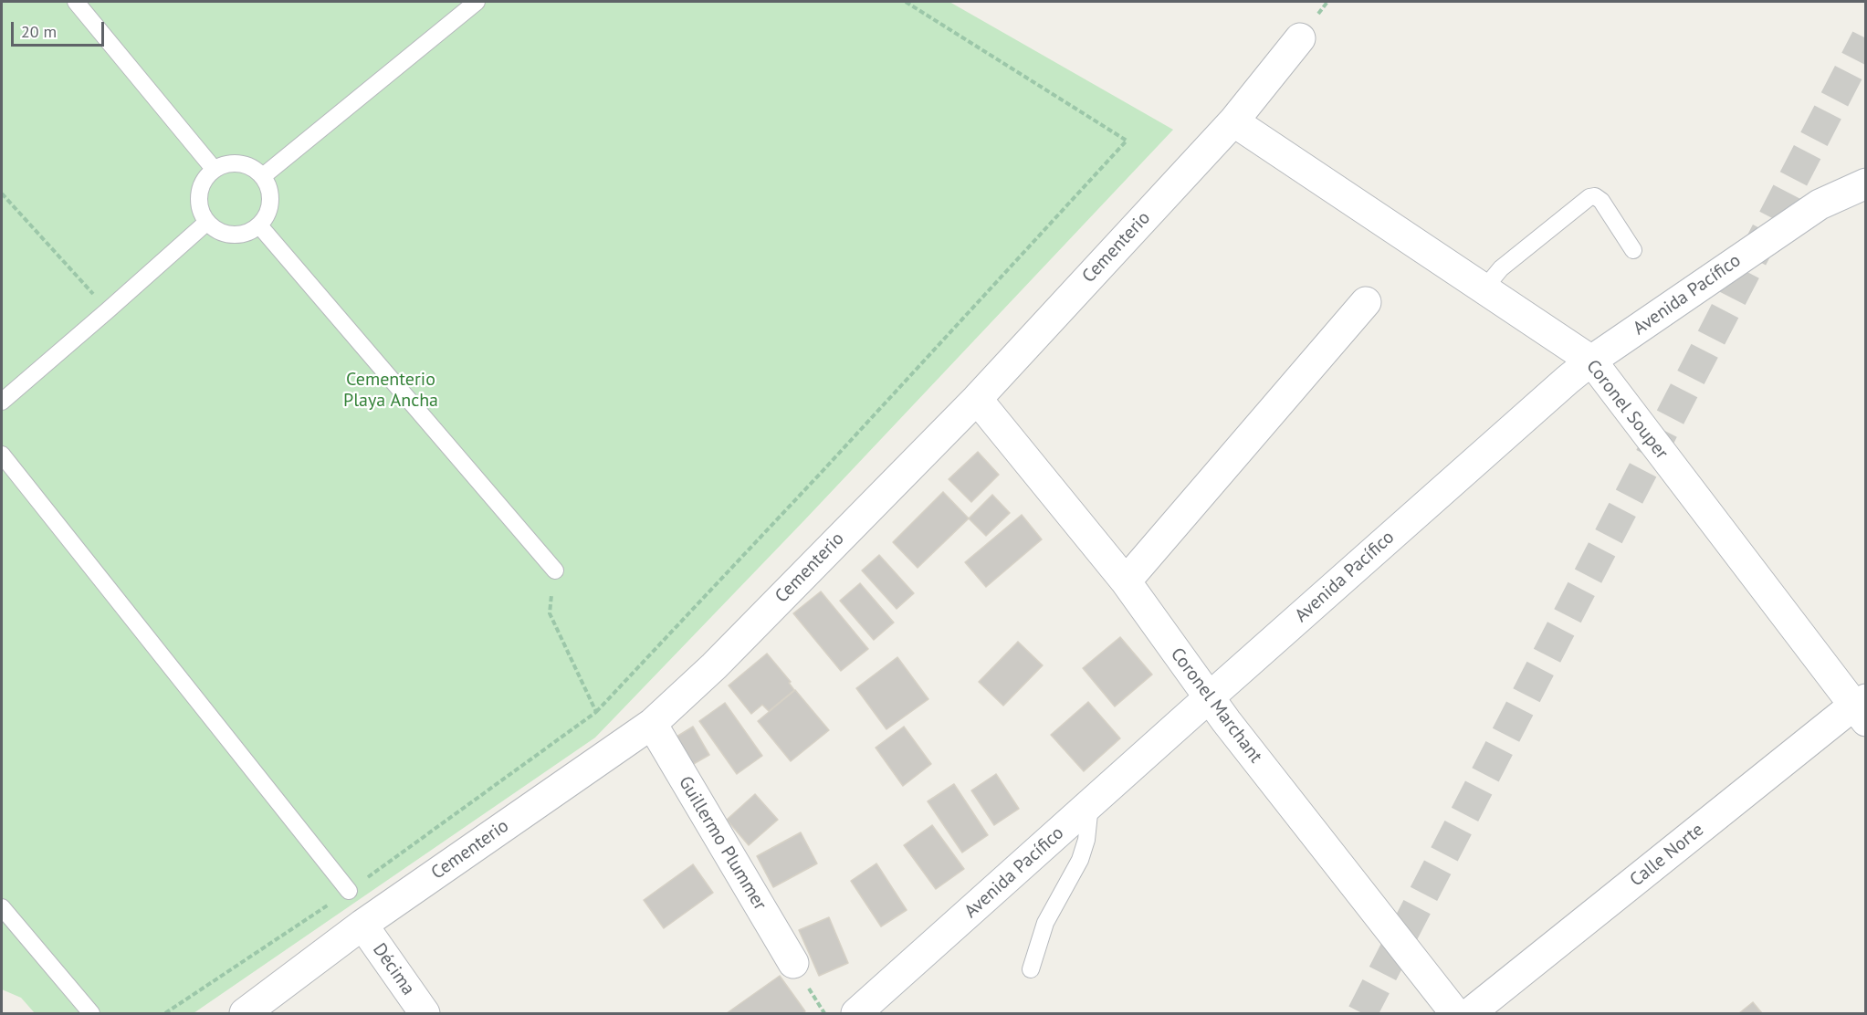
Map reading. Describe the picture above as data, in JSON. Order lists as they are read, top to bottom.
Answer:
{
  "streets": {
    "street": [
      "Cementerio",
      "Avenida Pacífico",
      "Coronel Souper",
      "Coronel Marchant",
      "Guillermo Plummer",
      "Calle Norte",
      "Décima"
    ]
  },
  "crossings": [
    ["Cementerio", "Coronel Souper"],
    ["Cementerio", "Coronel Marchant"],
    ["Cementerio", "Guillermo Plummer"],
    ["Cementerio", "Décima"],
    ["Avenida Pacífico", "Coronel Souper"],
    ["Avenida Pacífico", "Coronel Marchant"],
    ["Coronel Souper", "Calle Norte"]
  ],
  "parks": ["Cementerio Playa Ancha"],
  "scale_bar": "20 m"
}
